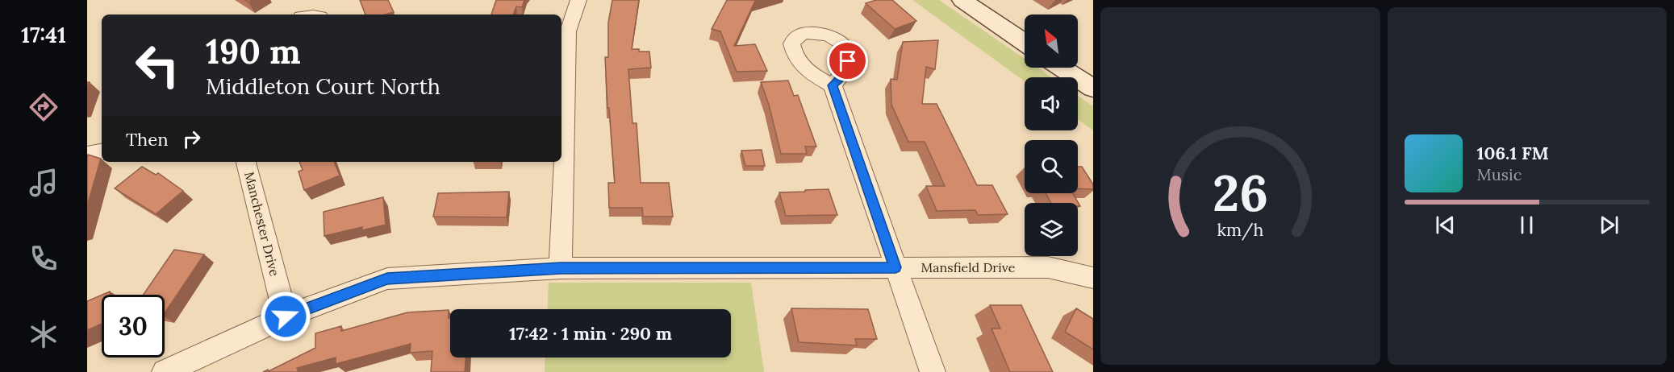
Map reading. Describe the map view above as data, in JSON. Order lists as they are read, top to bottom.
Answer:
{
  "streets": {
    "street": ["Manchester Drive", "Mansfield Drive"]
  },
  "crossings": [
    ["Manchester Drive", "Mansfield Drive"]
  ],
  "north": "top left",
  "page": {
    "tabs": "17:41",
    "turn": ["190 m", "Middleton Court North"],
    "then": "Then",
    "song": ["106.1 FM", "Music"],
    "limit": "30",
    "trip": "17:42 · 1 min · 290 m",
    "gauge": ["26", "km/h"]
  }
}
